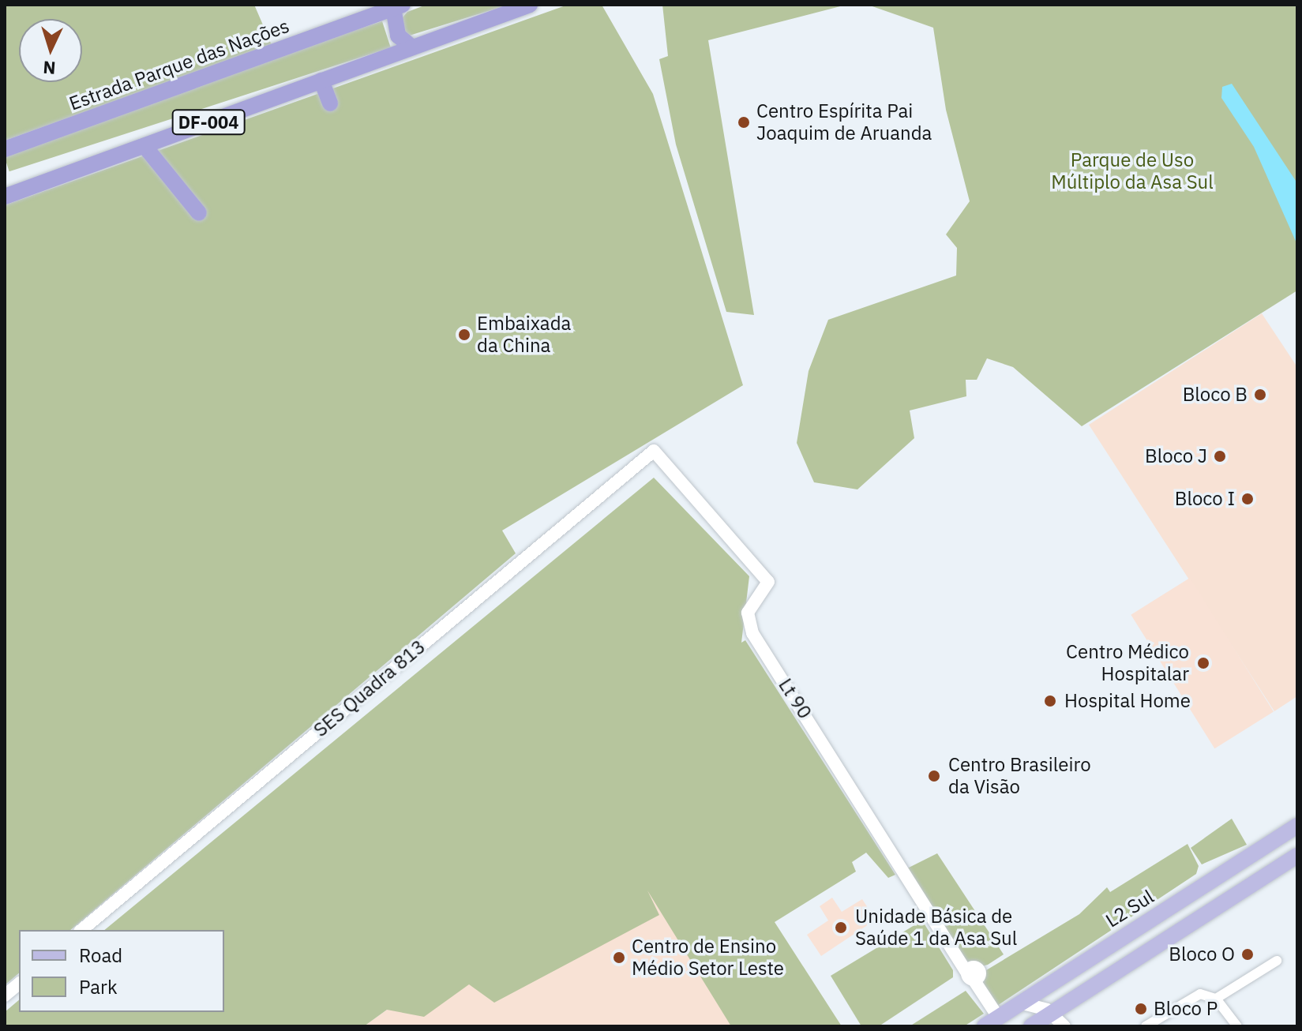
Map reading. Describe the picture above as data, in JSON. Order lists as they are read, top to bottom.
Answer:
{
  "streets": {
    "highway": ["Estrada Parque das Nações", "DF-004"],
    "main road": ["L2 Sul"],
    "street": ["SES Quadra 813", "Lt 90"]
  },
  "crossings": [
    ["SES Quadra 813", "Lt 90"],
    ["Lt 90", "L2 Sul"]
  ],
  "parks": ["Parque de Uso Múltiplo da Asa Sul"],
  "places": [
    "Centro Espírita Pai Joaquim de Aruanda",
    "Embaixada da China",
    "Bloco B",
    "Bloco J",
    "Bloco I",
    "Centro Médico Hospitalar",
    "Hospital Home",
    "Centro Brasileiro da Visão",
    "Unidade Básica de Saúde 1 da Asa Sul",
    "Bloco O",
    "Centro de Ensino Médio Setor Leste",
    "Bloco P"
  ],
  "legend": ["Road", "Park"],
  "north": "bottom"
}
